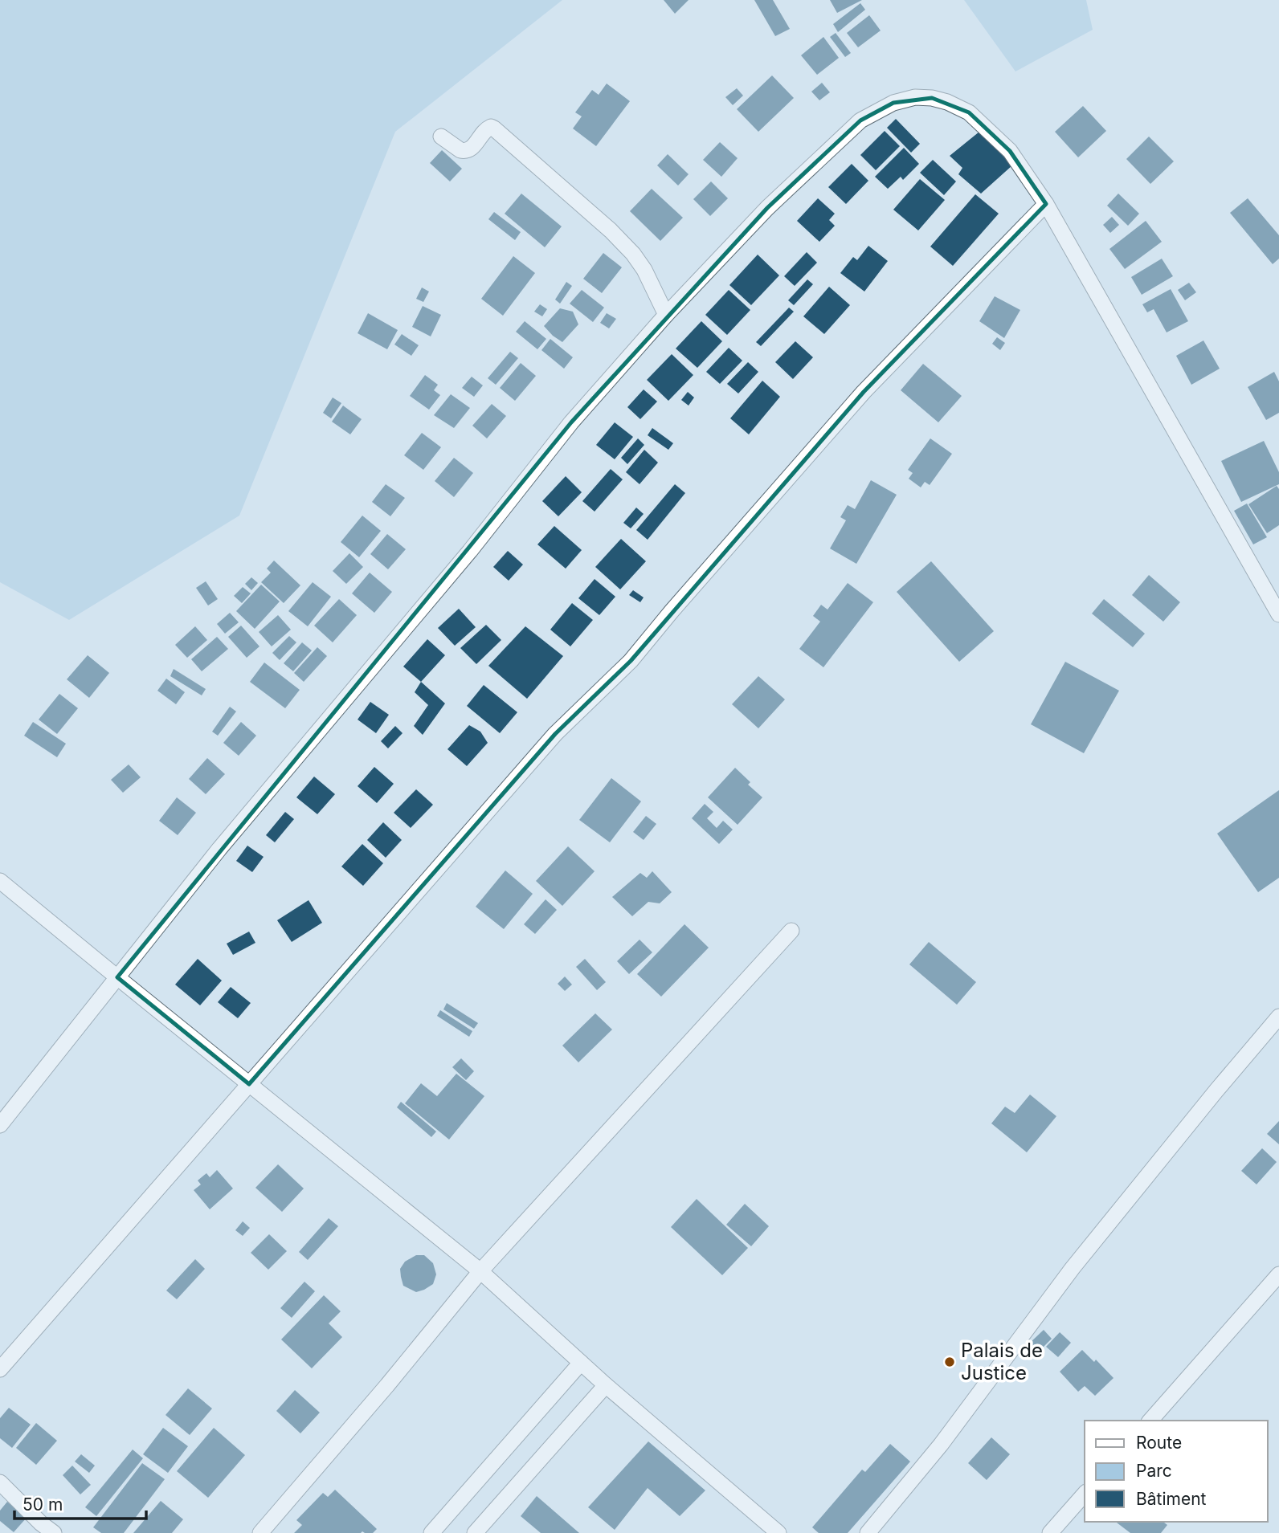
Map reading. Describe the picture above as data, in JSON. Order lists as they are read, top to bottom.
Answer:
{
  "places": ["Palais de Justice"],
  "legend": ["Route", "Parc", "Bâtiment"],
  "scale_bar": "50 m"
}
